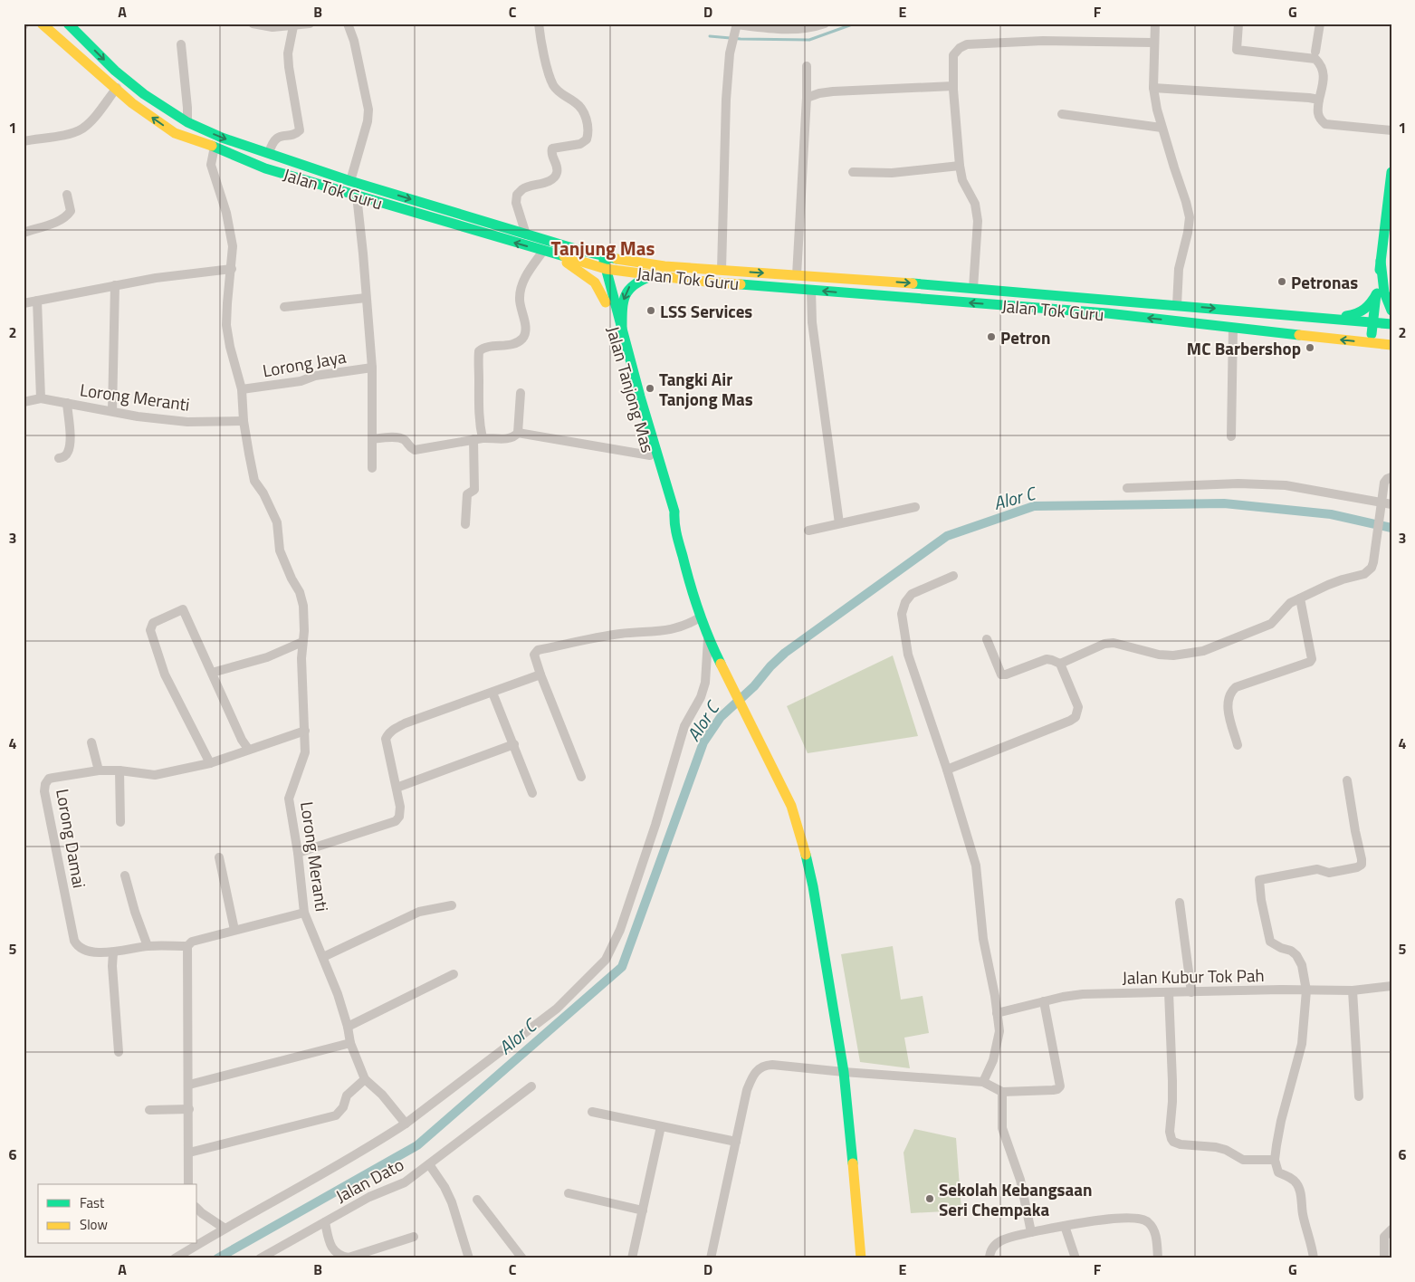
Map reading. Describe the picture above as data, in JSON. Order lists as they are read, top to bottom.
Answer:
{
  "streets": {
    "main road": ["Jalan Tok Guru", "Jalan Tanjong Mas"],
    "street": [
      "Lorong Jaya",
      "Lorong Meranti",
      "Lorong Damai",
      "Jalan Kubur Tok Pah",
      "Jalan Dato"
    ]
  },
  "crossings": [
    ["Jalan Tok Guru", "Jalan Tanjong Mas"],
    ["Jalan Tok Guru", "Lorong Meranti"],
    ["Lorong Jaya", "Lorong Meranti"],
    ["Lorong Meranti", "Lorong Damai"]
  ],
  "districts": ["Tanjung Mas"],
  "water": ["Alor C"],
  "places": [
    "Petronas",
    "LSS Services",
    "Petron",
    "MC Barbershop",
    "Tangki Air Tanjong Mas",
    "Sekolah Kebangsaan Seri Chempaka"
  ],
  "legend": ["Fast", "Slow"],
  "grid": {
    "columns": [
      "A",
      "B",
      "C",
      "D",
      "E",
      "F",
      "G"
    ],
    "rows": [
      "1",
      "2",
      "3",
      "4",
      "5",
      "6"
    ]
  }
}
